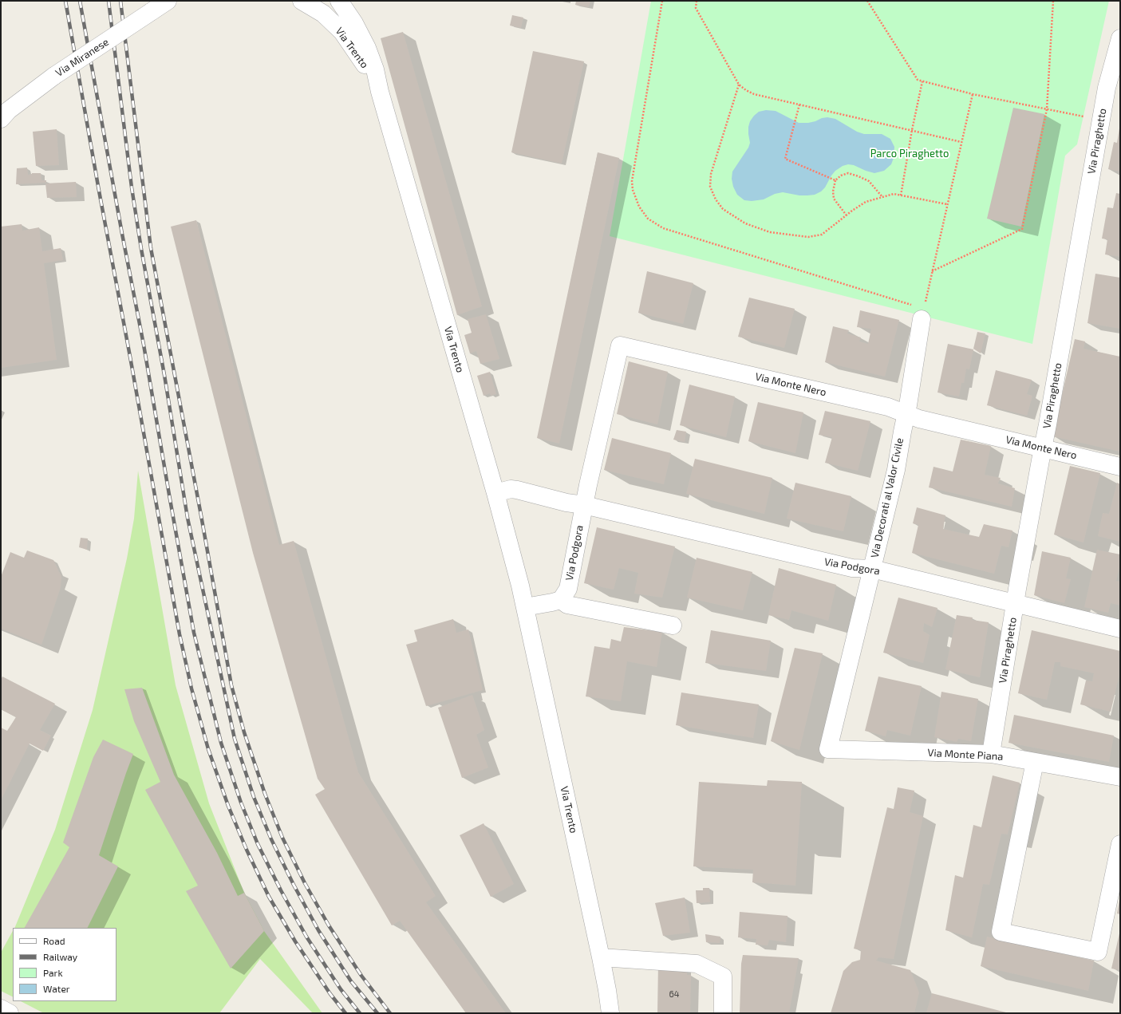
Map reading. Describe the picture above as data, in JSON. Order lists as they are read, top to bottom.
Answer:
{
  "streets": {
    "street": [
      "Via Trento",
      "Via Miranese",
      "Via Piraghetto",
      "Via Monte Nero",
      "Via Decorati al Valor Civile",
      "Via Podgora",
      "Via Monte Piana"
    ]
  },
  "crossings": [
    ["Via Trento", "Via Podgora"],
    ["Via Piraghetto", "Via Monte Nero"],
    ["Via Piraghetto", "Via Podgora"],
    ["Via Piraghetto", "Via Monte Piana"],
    ["Via Monte Nero", "Via Decorati al Valor Civile"],
    ["Via Monte Nero", "Via Podgora"],
    ["Via Decorati al Valor Civile", "Via Podgora"],
    ["Via Decorati al Valor Civile", "Via Monte Piana"]
  ],
  "parks": ["Parco Piraghetto"],
  "house_numbers": ["64"],
  "legend": [
    "Road",
    "Railway",
    "Park",
    "Water"
  ]
}
